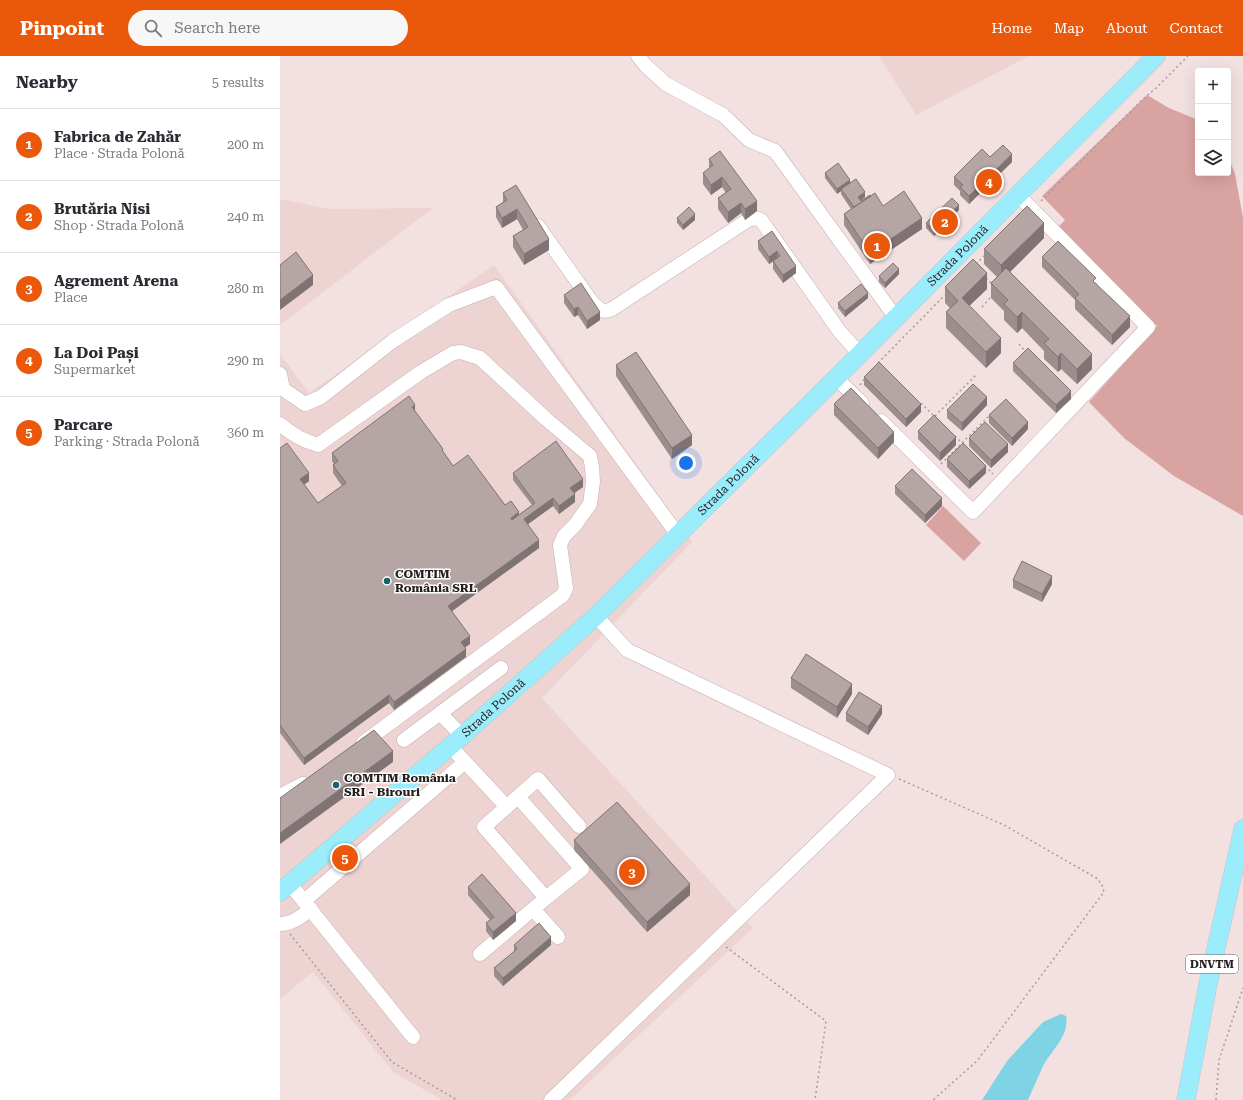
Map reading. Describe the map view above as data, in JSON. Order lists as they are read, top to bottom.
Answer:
{
  "streets": {
    "main road": ["Strada Polonă", "DNVTM"]
  },
  "places": ["COMTIM România SRL", "COMTIM România SRI - Birouri"],
  "page": {
    "header": "Pinpoint",
    "search": "Search here",
    "nav": [
      "Home",
      "Map",
      "About",
      "Contact"
    ],
    "heading": ["Nearby", "5 results"],
    "map_buttons": ["+", "−"],
    "list": [
      {
        "mark": "1",
        "name": "Fabrica de Zahăr",
        "note": "Place · Strada Polonă",
        "value": "200 m"
      },
      {
        "mark": "2",
        "name": "Brutăria Nisi",
        "note": "Shop · Strada Polonă",
        "value": "240 m"
      },
      {
        "mark": "3",
        "name": "Agrement Arena",
        "note": "Place",
        "value": "280 m"
      },
      {
        "mark": "4",
        "name": "La Doi Pași",
        "note": "Supermarket",
        "value": "290 m"
      },
      {
        "mark": "5",
        "name": "Parcare",
        "note": "Parking · Strada Polonă",
        "value": "360 m"
      }
    ],
    "pins": [
      "4",
      "2",
      "1",
      "5",
      "3"
    ]
  }
}
